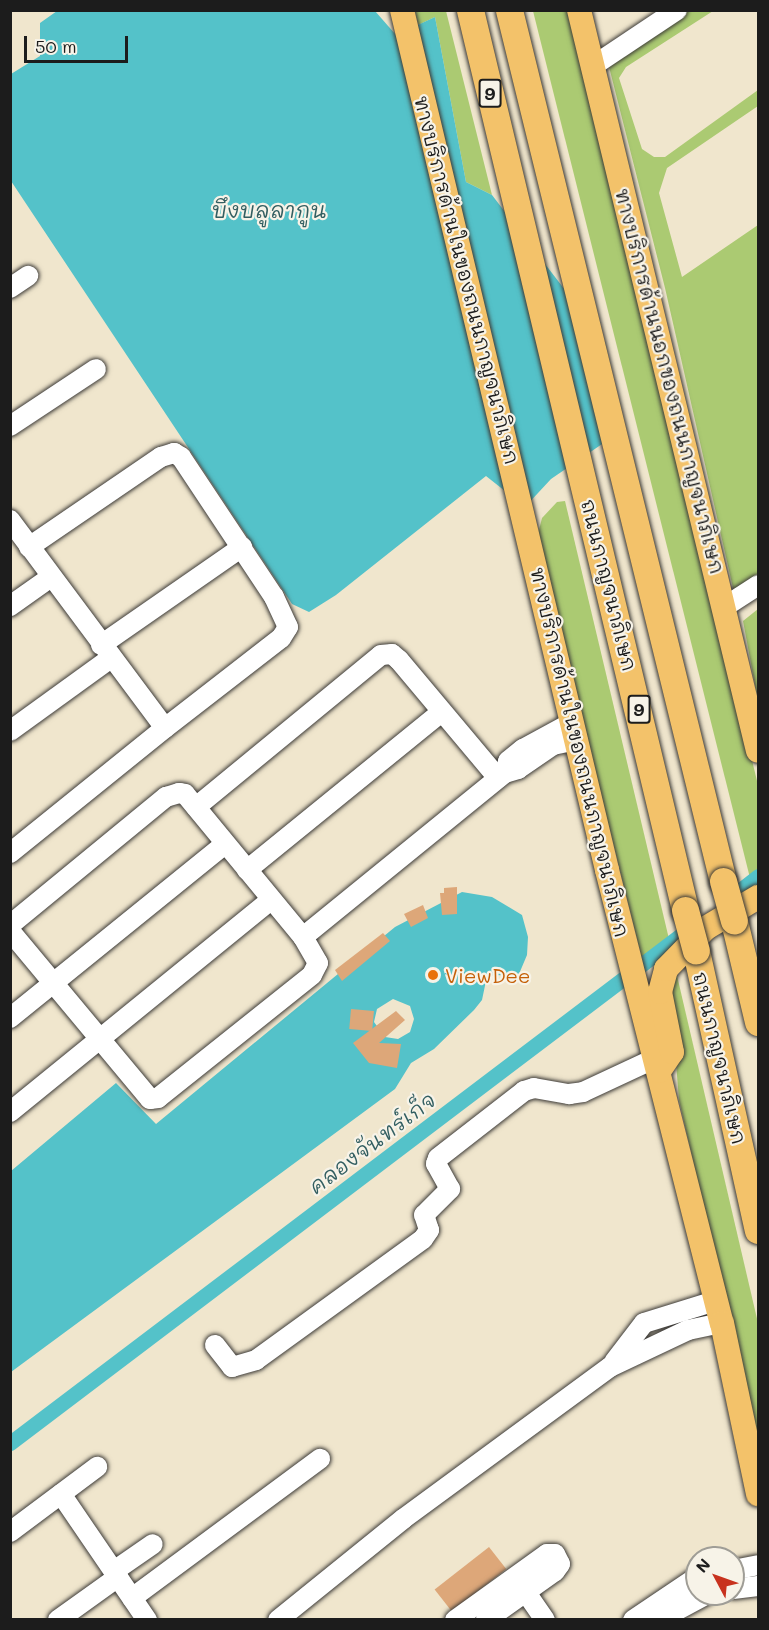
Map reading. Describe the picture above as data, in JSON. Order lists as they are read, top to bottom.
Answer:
{
  "streets": {
    "highway": ["9", "ถนนกาญจนาภิเษก"],
    "main road": ["ทางบริการด้านในของถนนกาญจนาภิเษก", "ทางบริการด้านนอกของถนนกาญจนาภิเษก"]
  },
  "water": ["บึงบลูลากูน", "คลองจันทร์เก็จ"],
  "places": ["ViewDee"],
  "scale_bar": "50 m",
  "north": "top left"
}
